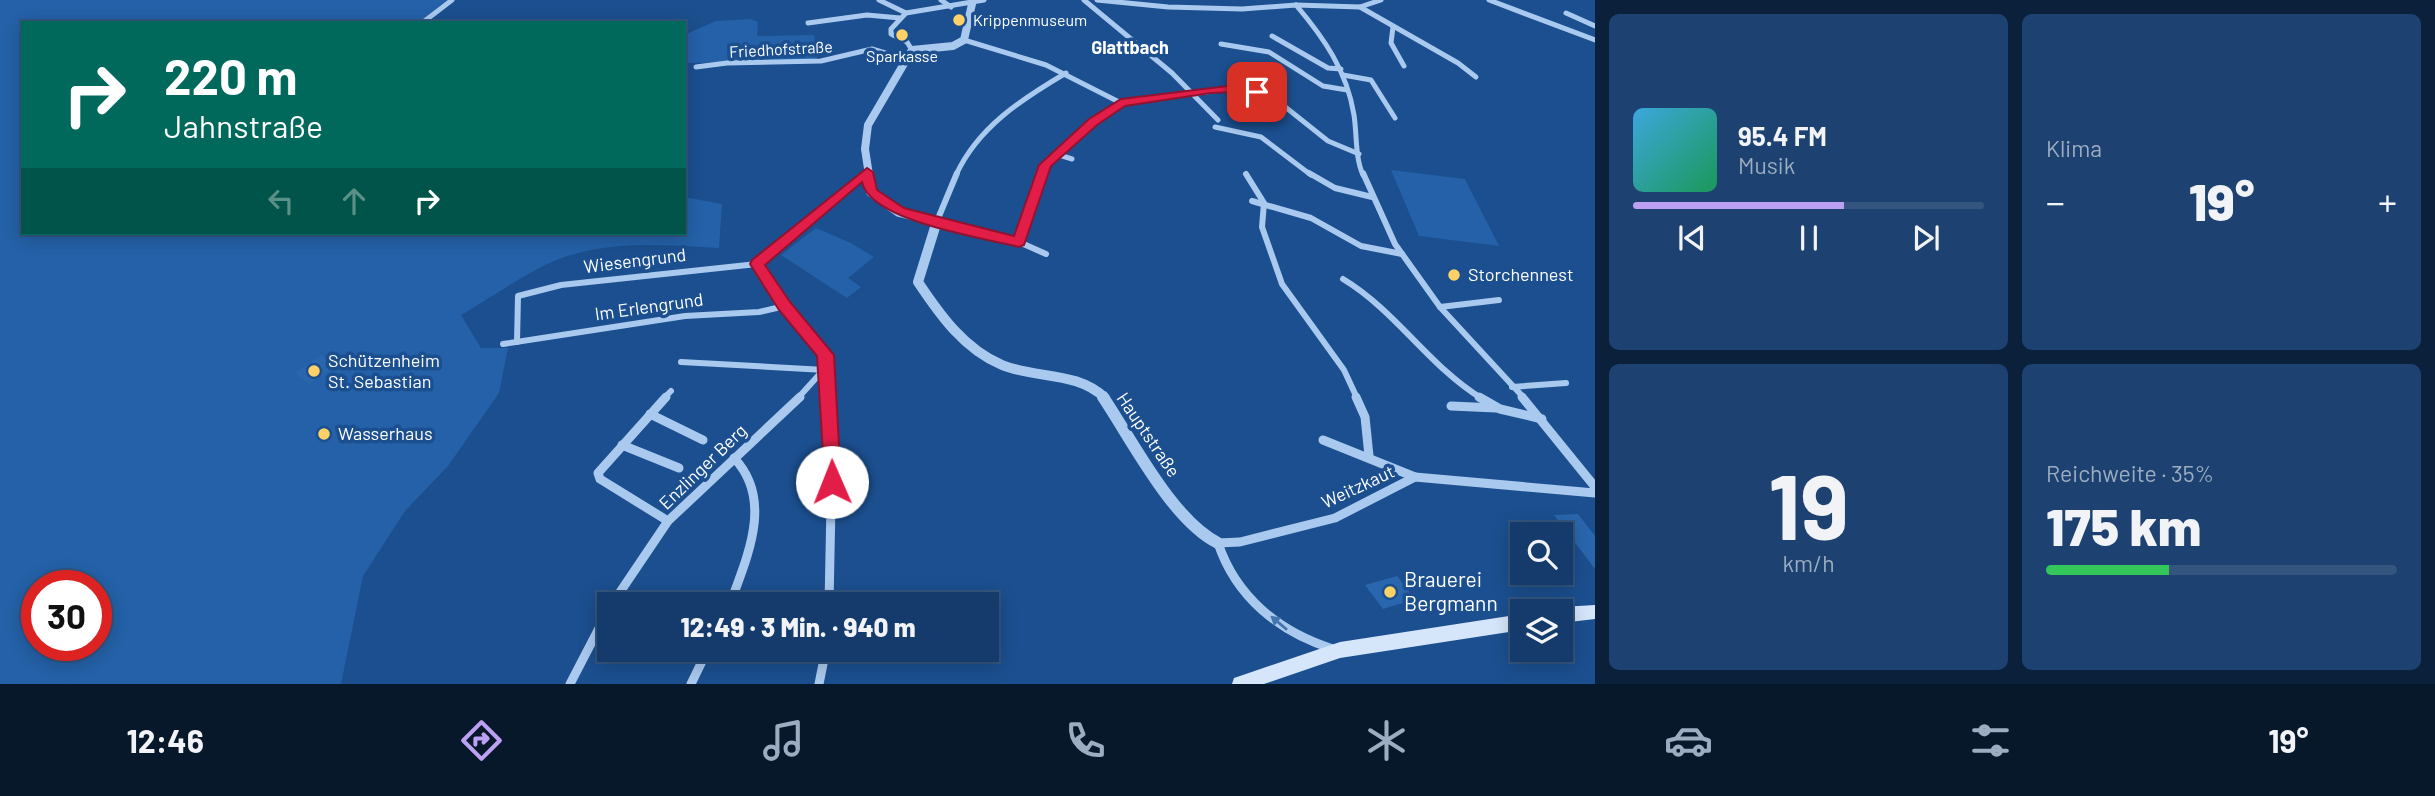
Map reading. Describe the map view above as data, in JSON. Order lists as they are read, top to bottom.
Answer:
{
  "streets": {
    "street": [
      "Friedhofstraße",
      "Wiesengrund",
      "Im Erlengrund",
      "Hauptstraße",
      "Enzlinger Berg",
      "Weitzkaut"
    ]
  },
  "crossings": [
    ["Wiesengrund", "Im Erlengrund"],
    ["Hauptstraße", "Weitzkaut"]
  ],
  "districts": ["Glattbach"],
  "places": [
    "Krippenmuseum",
    "Sparkasse",
    "Storchennest",
    "Schützenheim St. Sebastian",
    "Wasserhaus",
    "Brauerei Bergmann"
  ],
  "page": {
    "tile": [
      "Klima",
      ["19", "km/h"],
      ["Reichweite · 35%", "175 km"]
    ],
    "turn": ["220 m", "Jahnstraße"],
    "song": ["95.4 FM", "Musik"],
    "heat": ["−", "19°", "+"],
    "limit": "30",
    "trip": "12:49 · 3 Min. · 940 m",
    "tabs": ["12:46", "19°"]
  }
}
